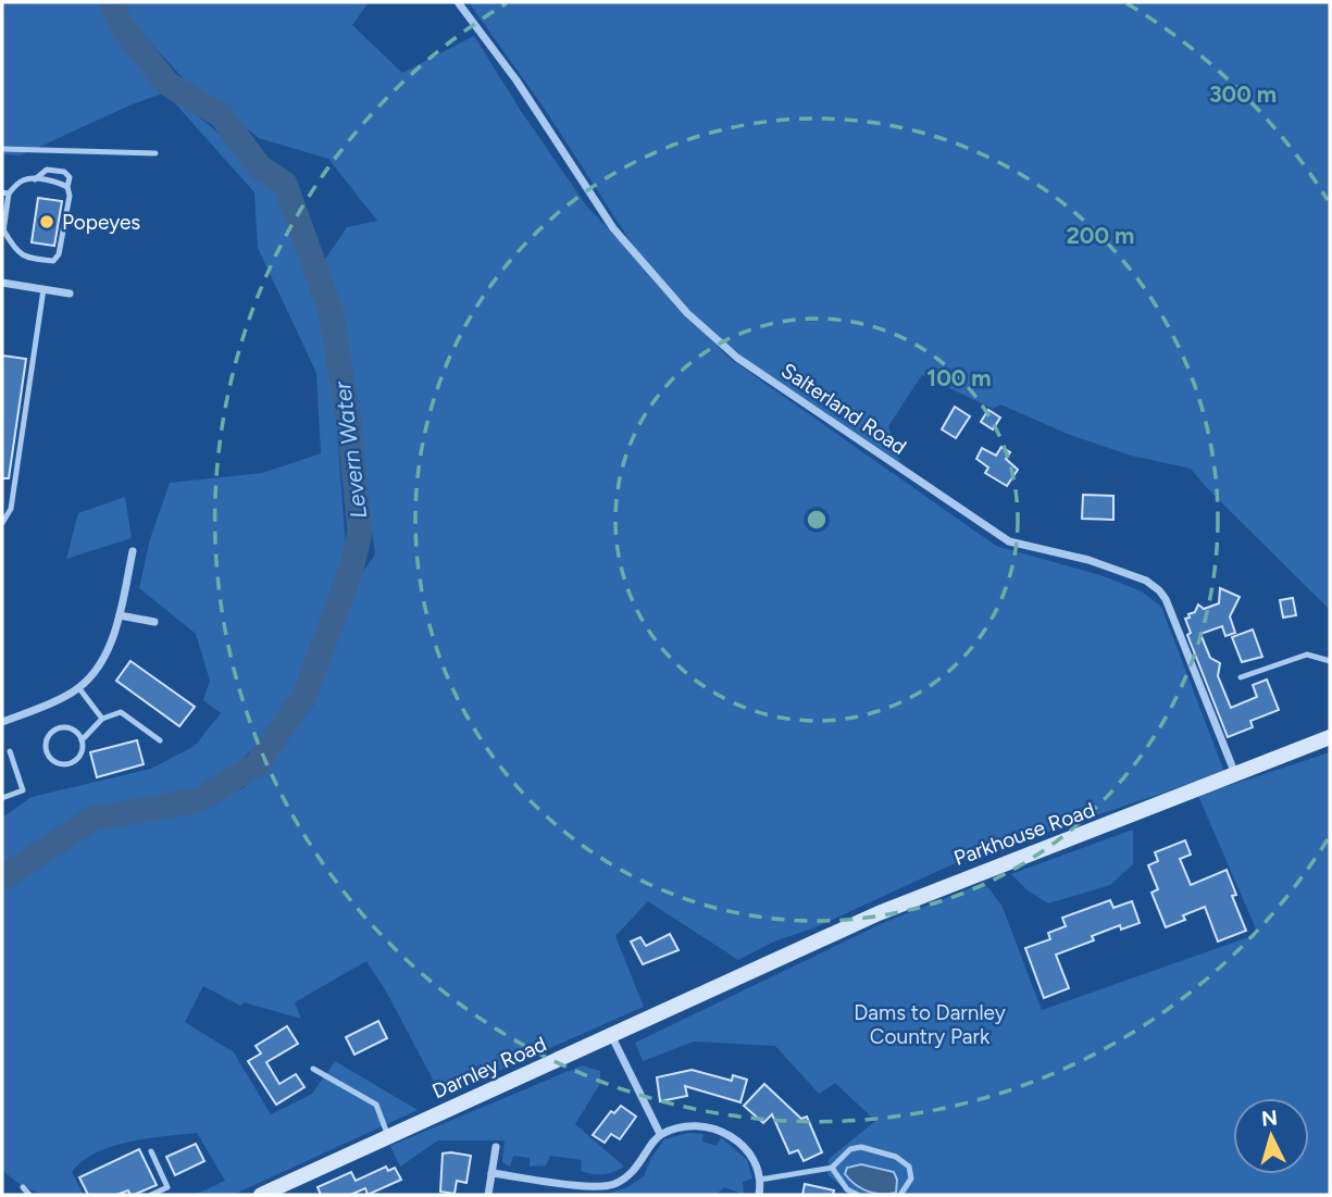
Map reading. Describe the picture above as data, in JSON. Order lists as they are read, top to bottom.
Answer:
{
  "streets": {
    "main road": ["Parkhouse Road", "Darnley Road"],
    "street": ["Salterland Road"]
  },
  "crossings": [
    ["Salterland Road", "Parkhouse Road"],
    ["Parkhouse Road", "Darnley Road"]
  ],
  "water": ["Levern Water"],
  "parks": ["Dams to Darnley Country Park"],
  "places": ["Popeyes"],
  "north": "top",
  "rings": ["300 m", "200 m", "100 m"]
}
